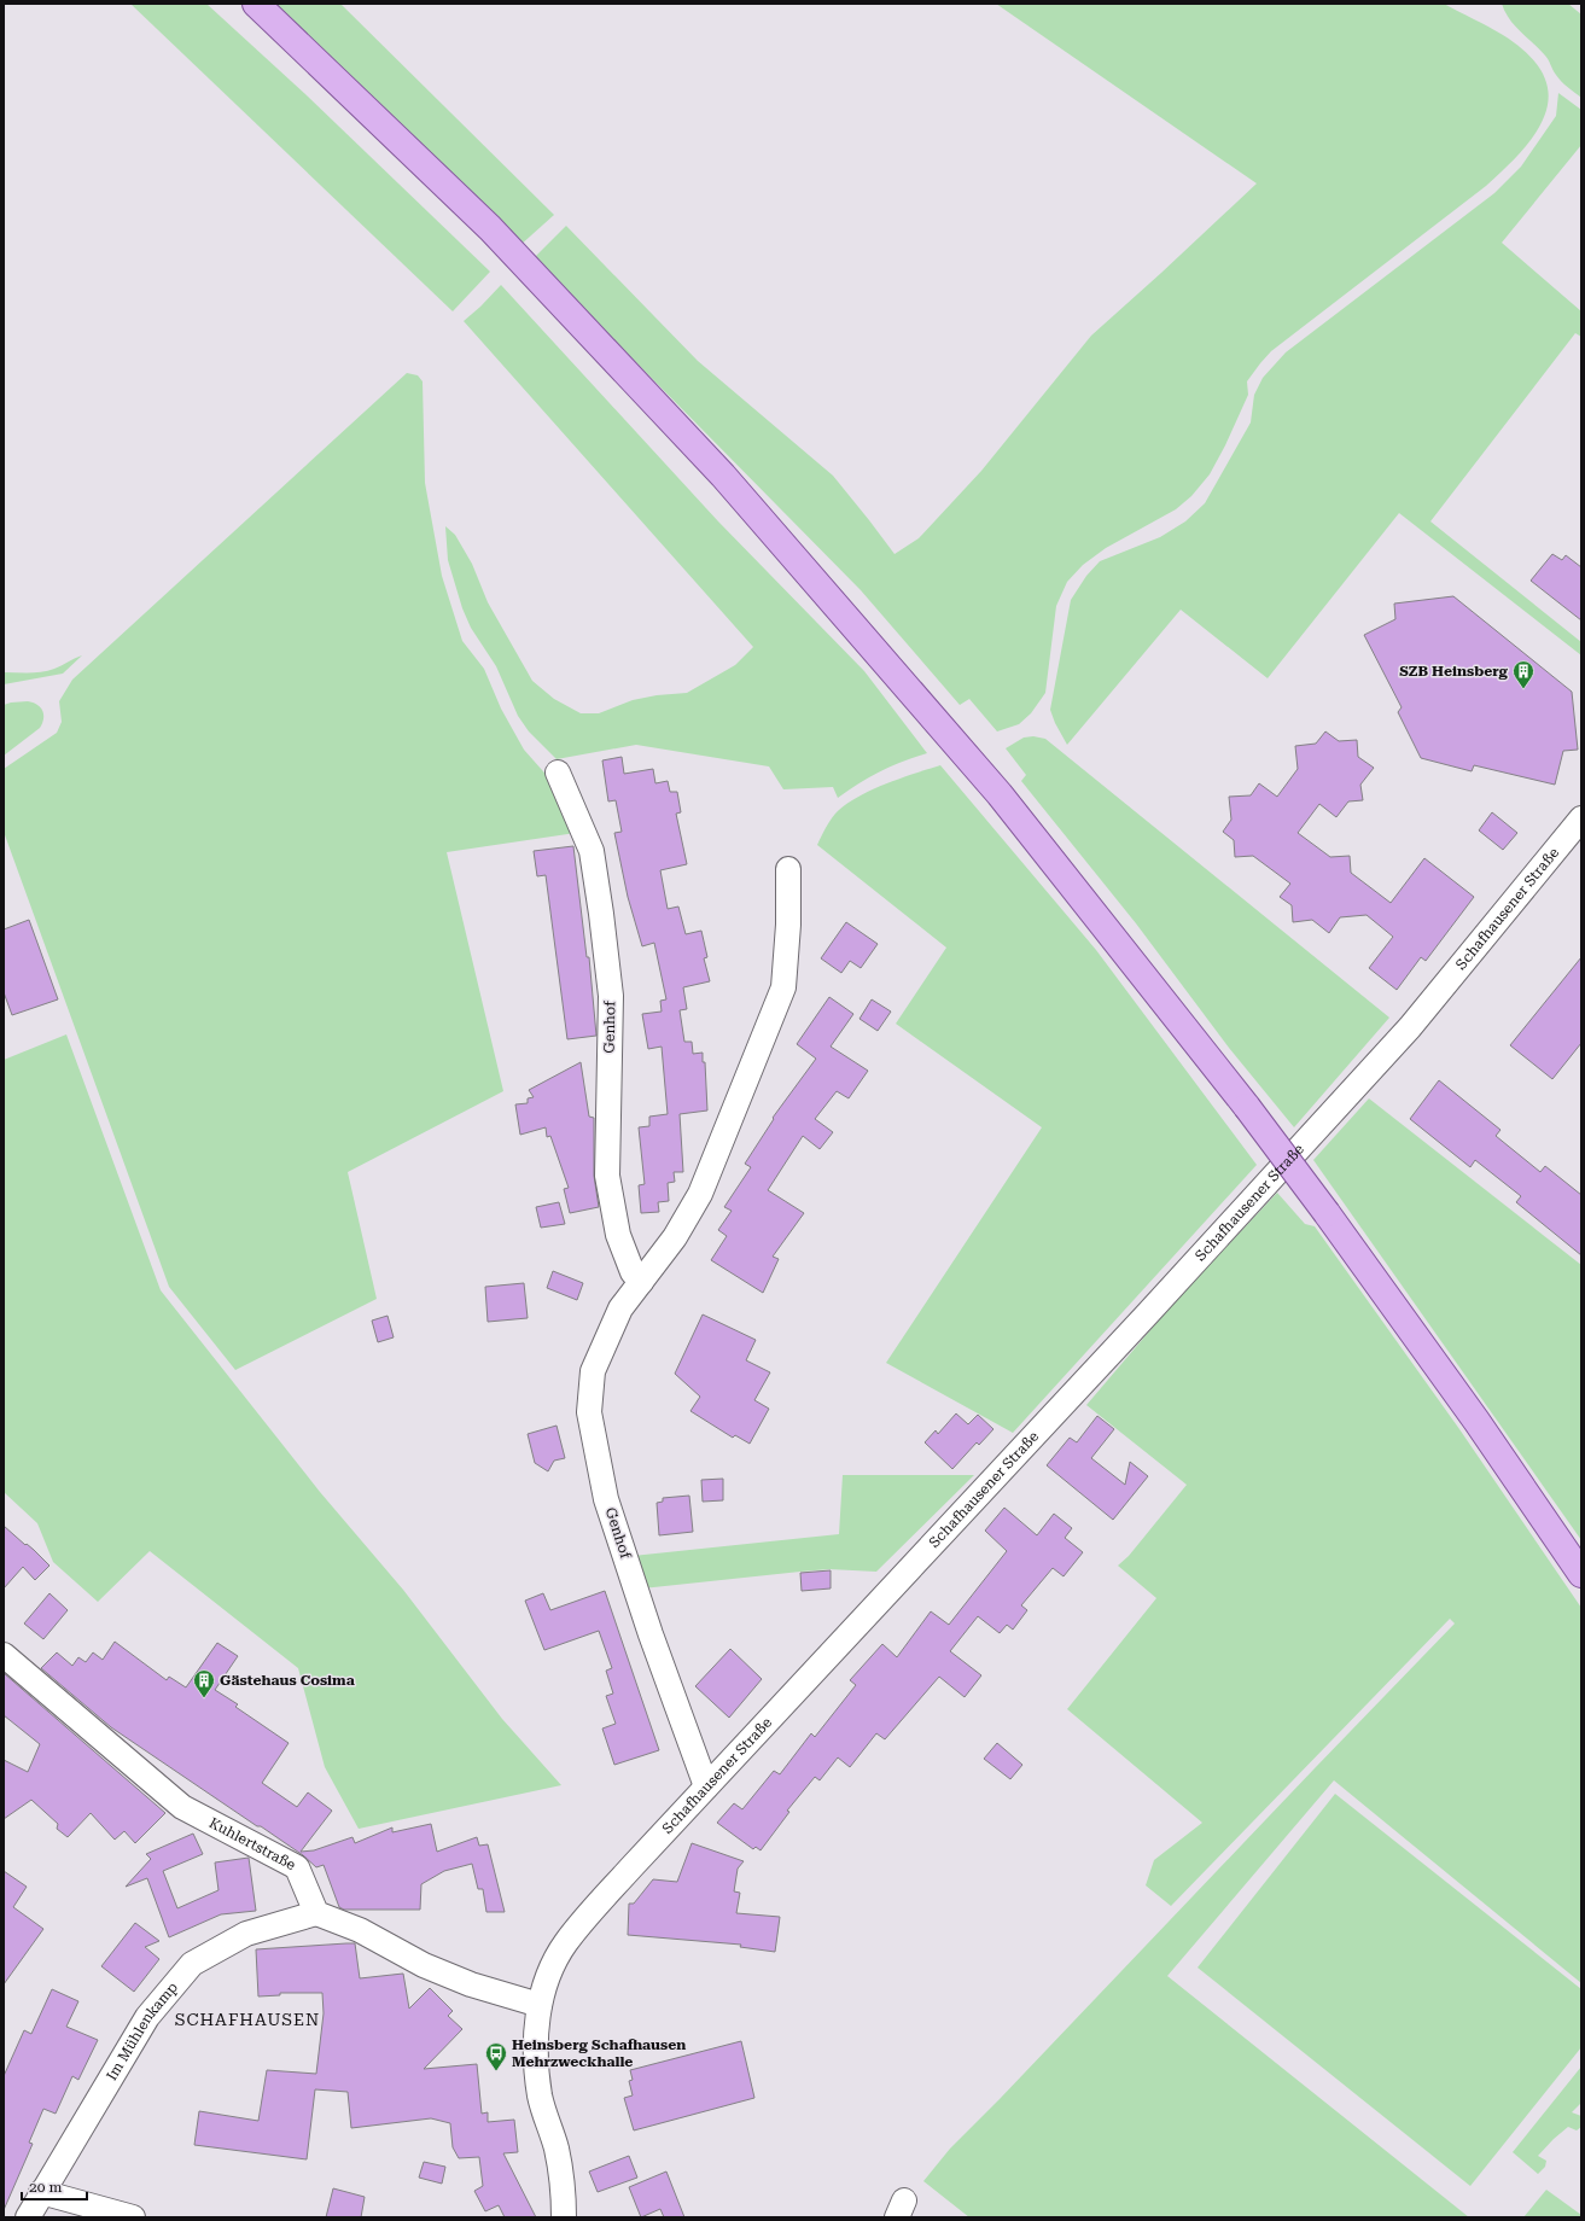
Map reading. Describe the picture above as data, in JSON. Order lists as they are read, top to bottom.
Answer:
{
  "streets": {
    "street": [
      "Schafhausener Straße",
      "Genhof",
      "Kuhlertstraße",
      "Im Mühlenkamp"
    ]
  },
  "crossings": [
    ["Schafhausener Straße", "Genhof"],
    ["Kuhlertstraße", "Im Mühlenkamp"]
  ],
  "districts": ["SCHAFHAUSEN"],
  "places": {
    "building": ["SZB Heinsberg", "Gästehaus Cosima"],
    "bus stop": ["Heinsberg Schafhausen Mehrzweckhalle"]
  },
  "scale_bar": "20 m"
}
